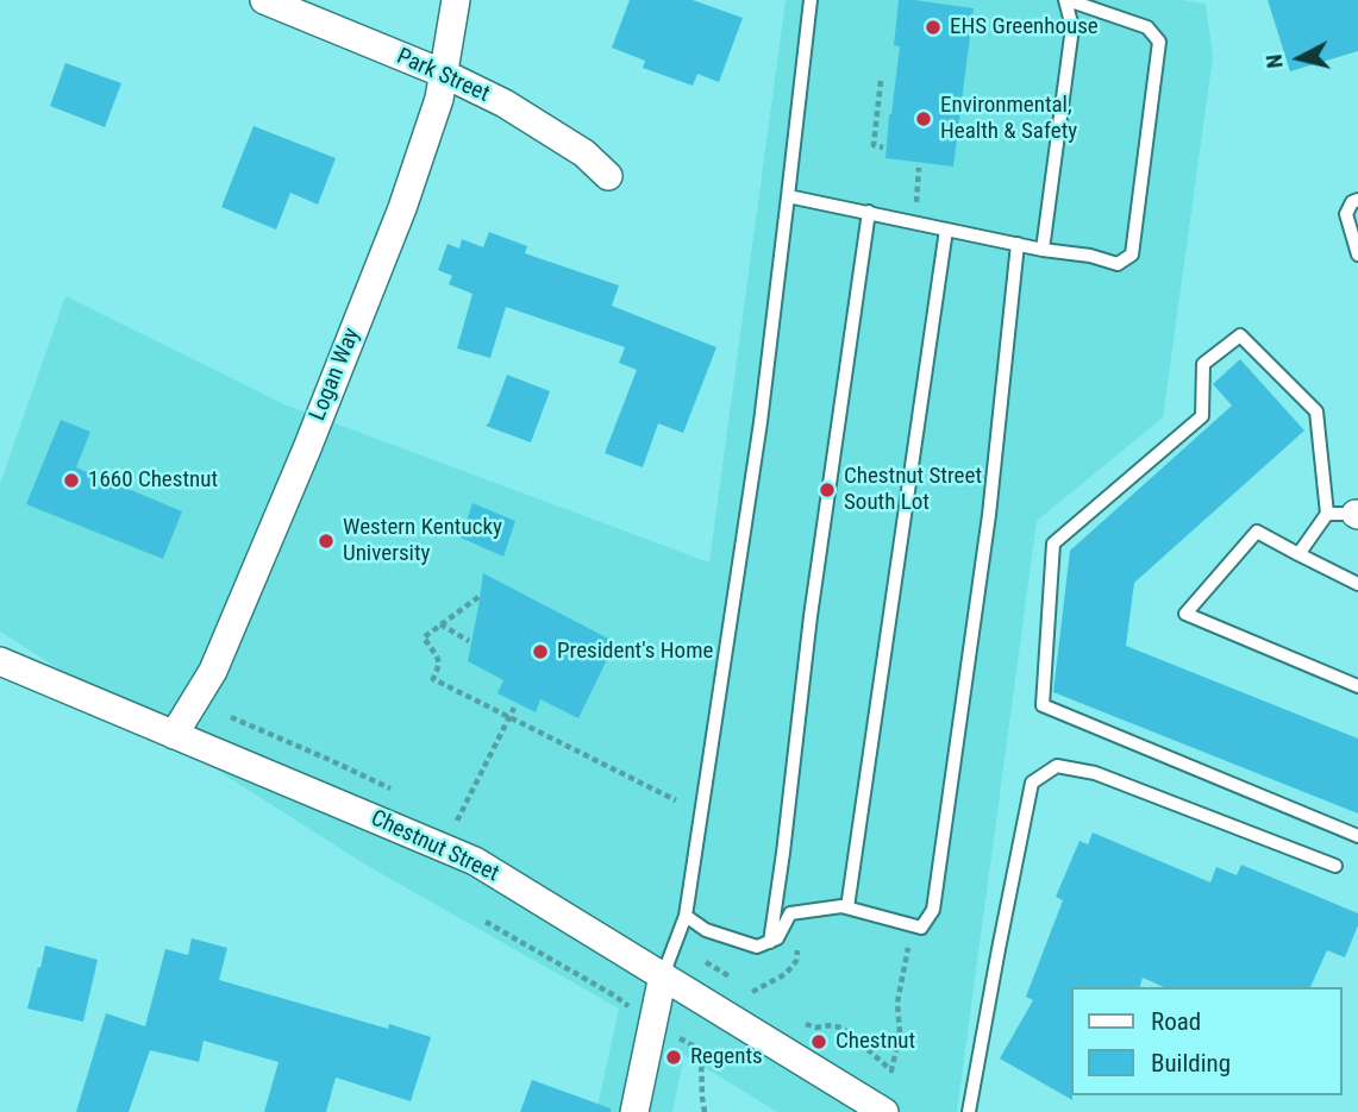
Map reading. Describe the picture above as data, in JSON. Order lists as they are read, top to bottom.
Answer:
{
  "streets": {
    "street": ["Park Street", "Logan Way", "Chestnut Street"]
  },
  "crossings": [
    ["Park Street", "Logan Way"],
    ["Logan Way", "Chestnut Street"]
  ],
  "places": [
    "EHS Greenhouse",
    "Environmental, Health & Safety",
    "1660 Chestnut",
    "Chestnut Street South Lot",
    "Western Kentucky University",
    "President's Home",
    "Chestnut",
    "Regents"
  ],
  "legend": ["Road", "Building"],
  "north": "left"
}
